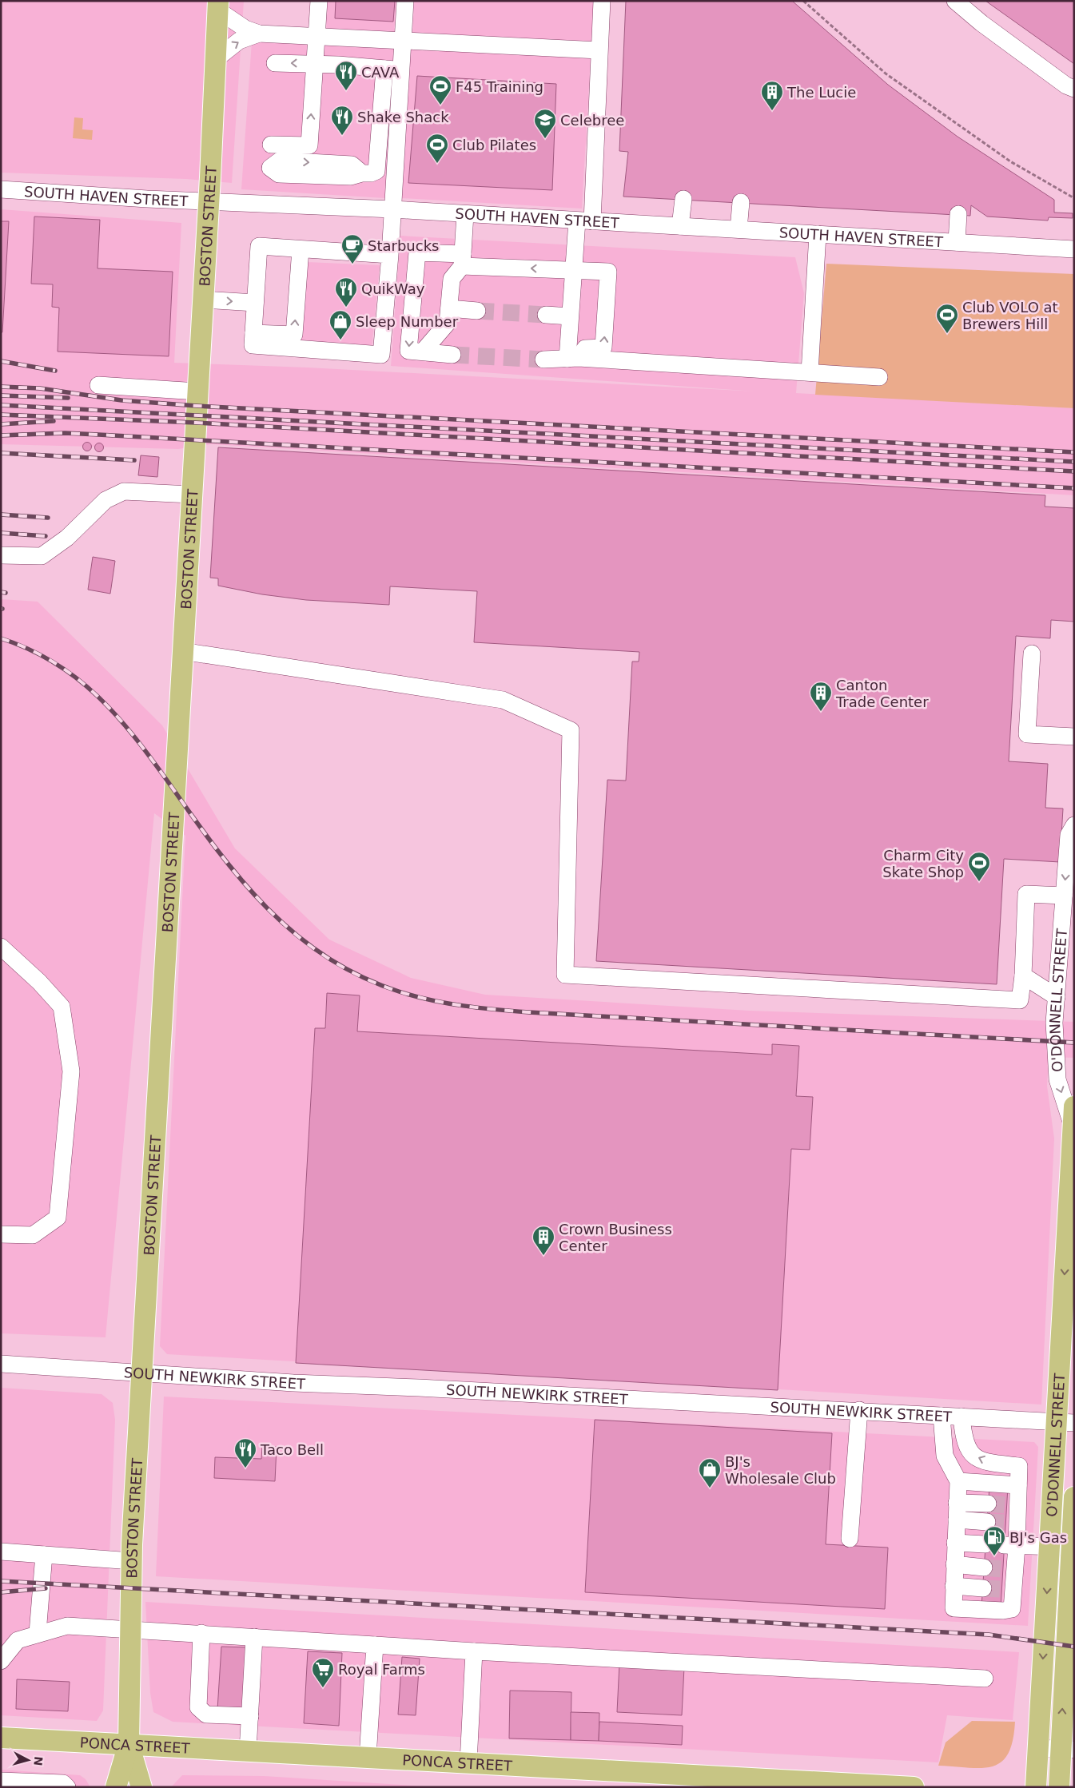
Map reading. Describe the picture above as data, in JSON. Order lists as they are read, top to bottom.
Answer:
{
  "streets": {
    "main road": ["BOSTON STREET", "O'DONNELL STREET", "PONCA STREET"],
    "street": ["SOUTH HAVEN STREET", "SOUTH NEWKIRK STREET"]
  },
  "crossings": [
    ["SOUTH HAVEN STREET", "BOSTON STREET"],
    ["BOSTON STREET", "SOUTH NEWKIRK STREET"],
    ["BOSTON STREET", "PONCA STREET"],
    ["O'DONNELL STREET", "SOUTH NEWKIRK STREET"]
  ],
  "places": {
    "restaurant": [
      "CAVA",
      "Shake Shack",
      "QuikWay",
      "Taco Bell"
    ],
    "sports": [
      "F45 Training",
      "Club Pilates",
      "Club VOLO at Brewers Hill",
      "Charm City Skate Shop"
    ],
    "building": ["The Lucie", "Canton Trade Center", "Crown Business Center"],
    "school or university": ["Celebree"],
    "cafe": ["Starbucks"],
    "shop": ["Sleep Number", "BJ's Wholesale Club"],
    "fuel station": ["BJ's Gas"],
    "supermarket": ["Royal Farms"]
  },
  "north": "right"
}
